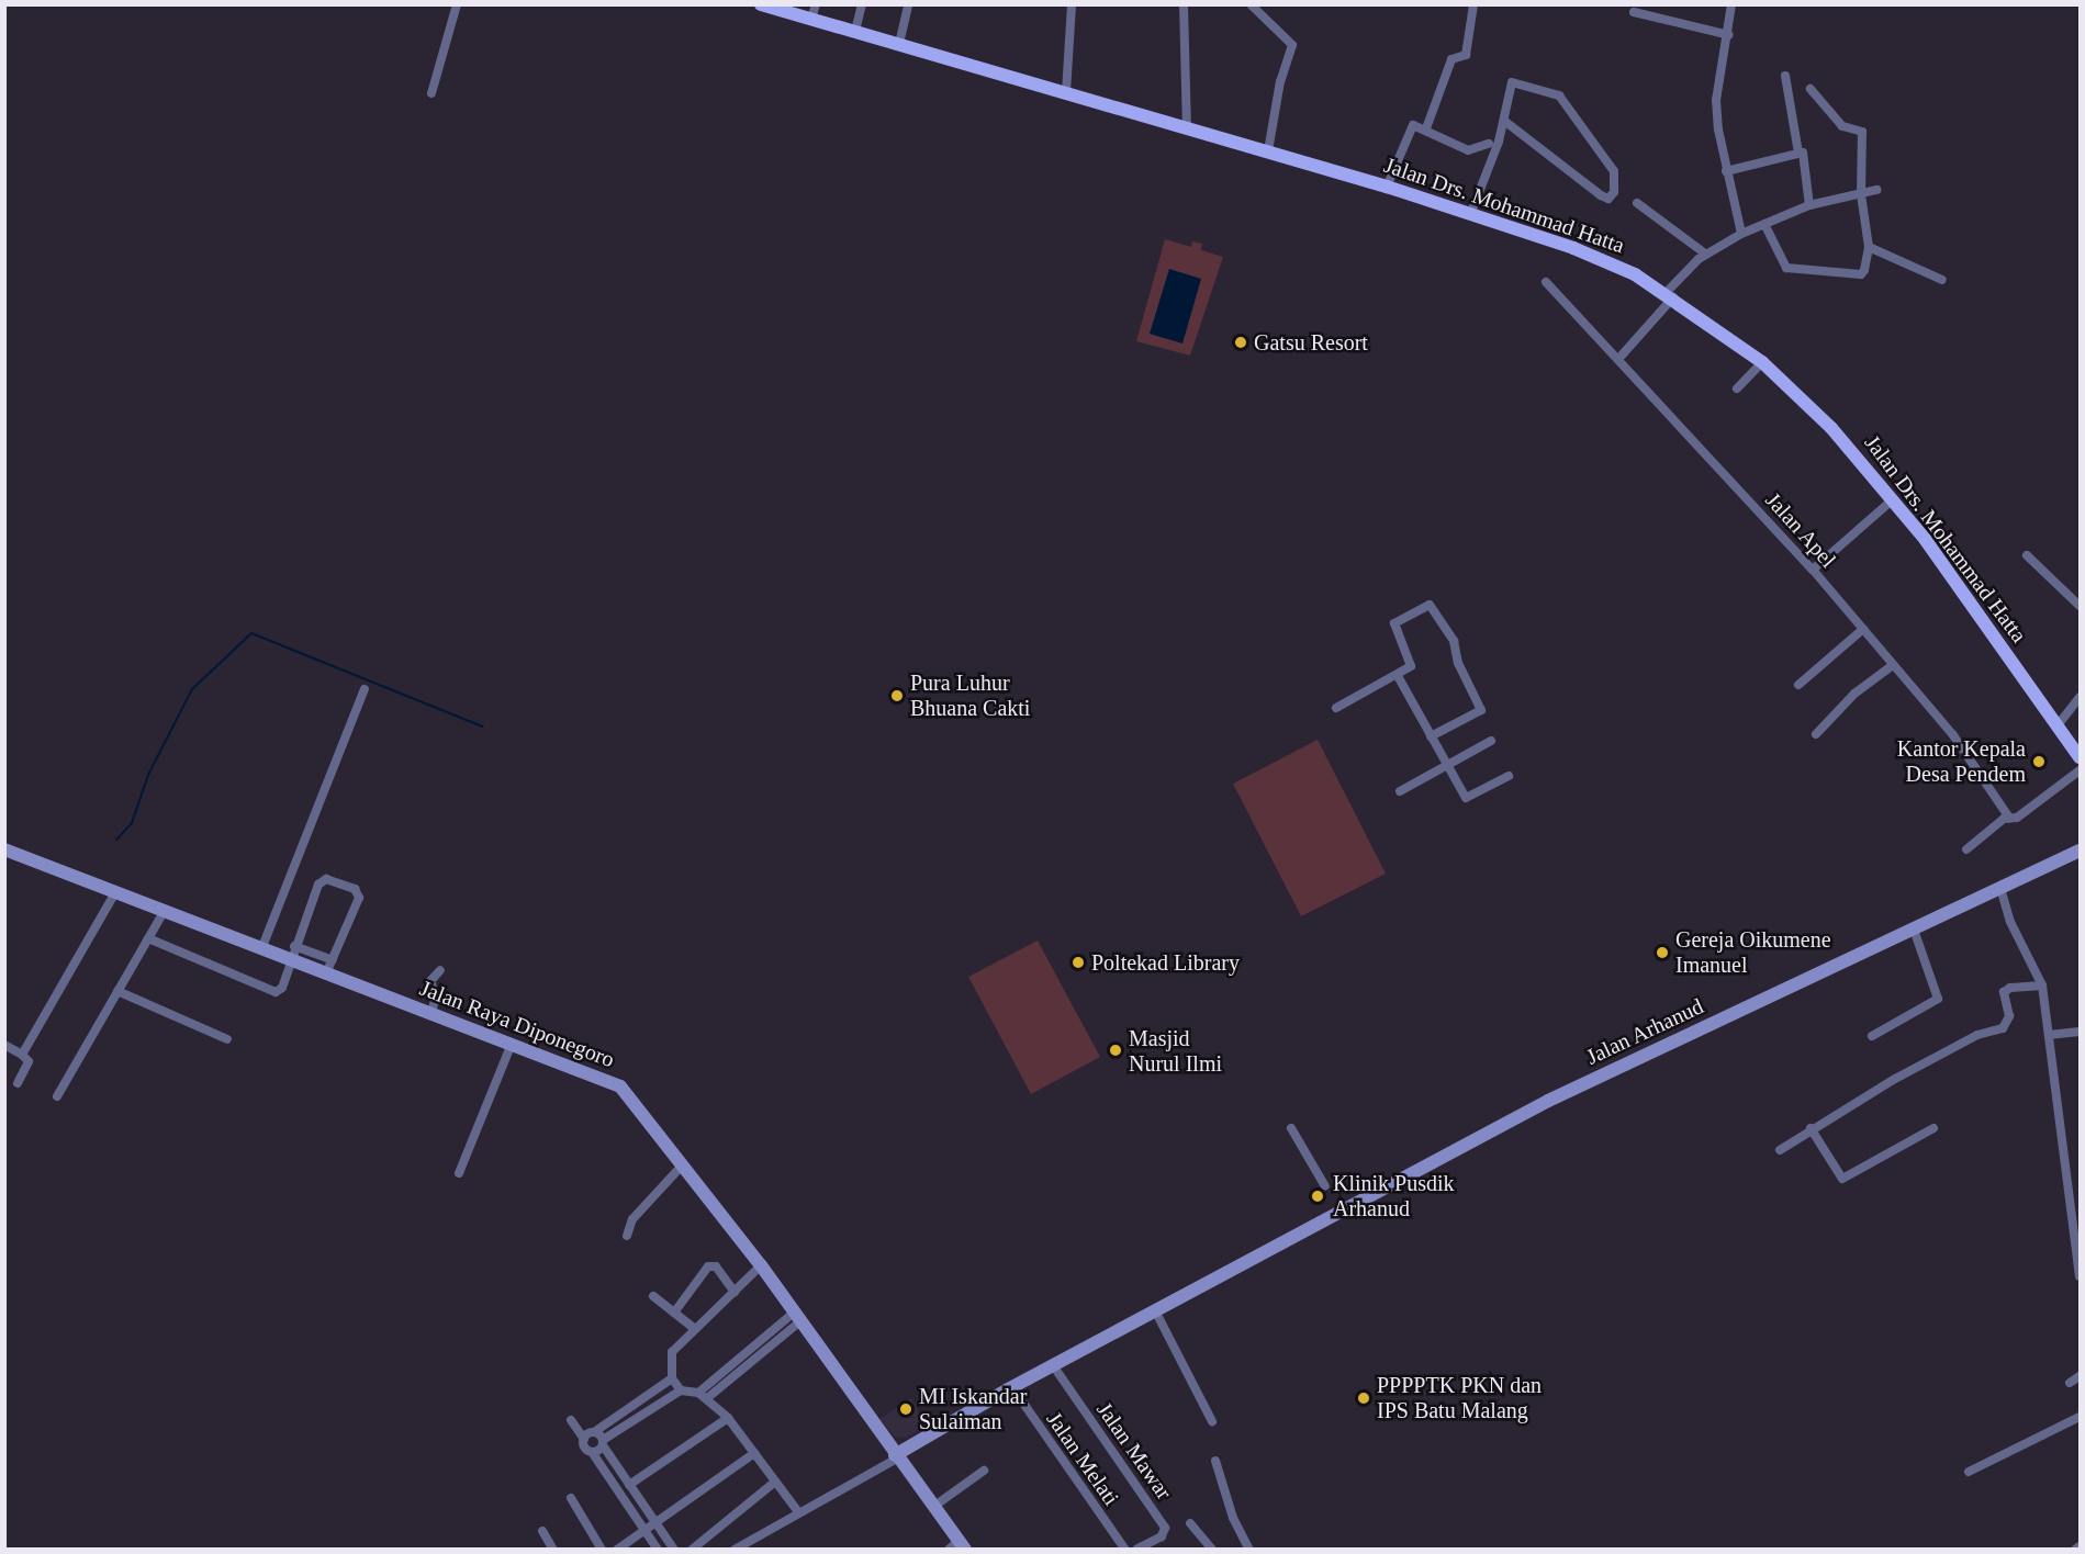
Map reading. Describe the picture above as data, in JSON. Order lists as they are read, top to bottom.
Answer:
{
  "streets": {
    "main road": ["Jalan Drs. Mohammad Hatta"],
    "street": [
      "Jalan Apel",
      "Jalan Raya Diponegoro",
      "Jalan Arhanud",
      "Jalan Mawar",
      "Jalan Melati"
    ]
  },
  "crossings": [
    ["Jalan Raya Diponegoro", "Jalan Arhanud"],
    ["Jalan Arhanud", "Jalan Mawar"],
    ["Jalan Arhanud", "Jalan Melati"]
  ],
  "places": [
    "Gatsu Resort",
    "Pura Luhur Bhuana Cakti",
    "Kantor Kepala Desa Pendem",
    "Gereja Oikumene Imanuel",
    "Poltekad Library",
    "Masjid Nurul Ilmi",
    "Klinik Pusdik Arhanud",
    "PPPPTK PKN dan IPS Batu Malang",
    "MI Iskandar Sulaiman"
  ]
}
